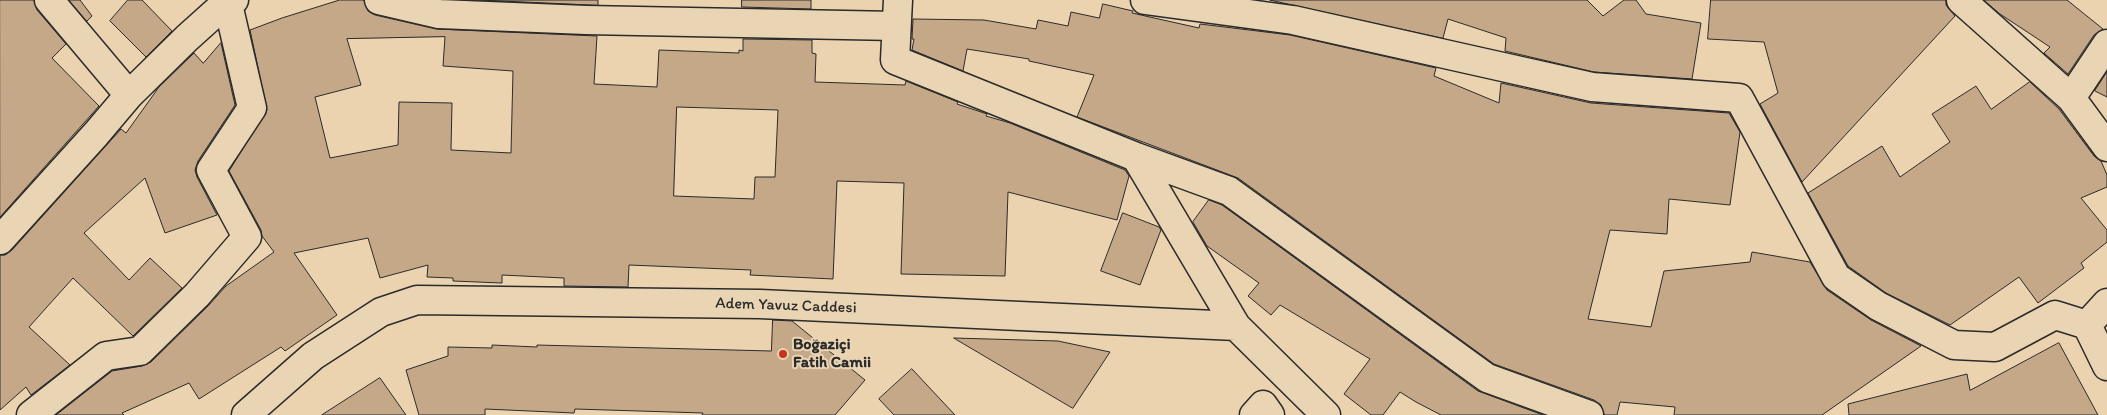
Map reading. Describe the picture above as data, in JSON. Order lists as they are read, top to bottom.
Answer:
{
  "streets": {
    "street": ["Adem Yavuz Caddesi"]
  },
  "places": ["Boğaziçi Fatih Camii"]
}
